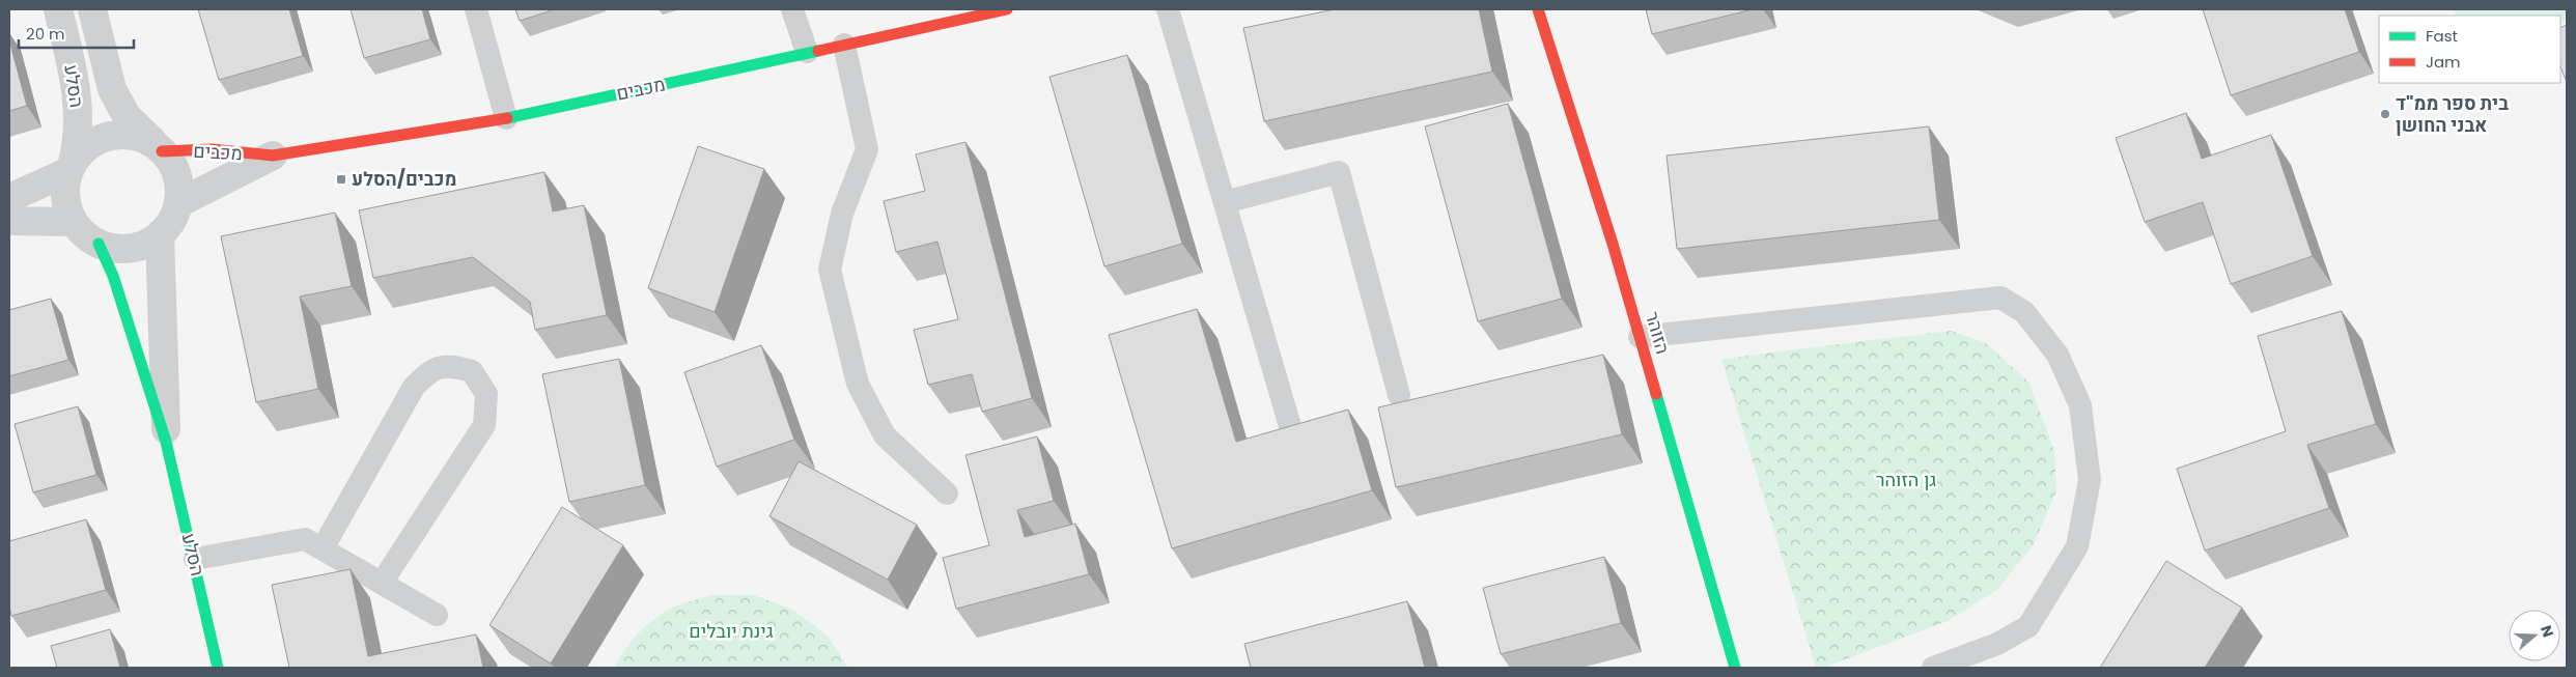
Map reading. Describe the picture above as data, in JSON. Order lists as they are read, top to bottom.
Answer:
{
  "streets": {
    "street": ["הסלע", "מכבים", "הזוהר"]
  },
  "crossings": [
    ["הסלע", "מכבים"]
  ],
  "parks": ["גן הזוהר", "גינת יובלים"],
  "places": {
    "other": ["בית ספר ממ\"ד אבני החושן"],
    "transit": ["מכבים/הסלע"]
  },
  "legend": ["Fast", "Jam"],
  "scale_bar": "20 m",
  "north": "right"
}
